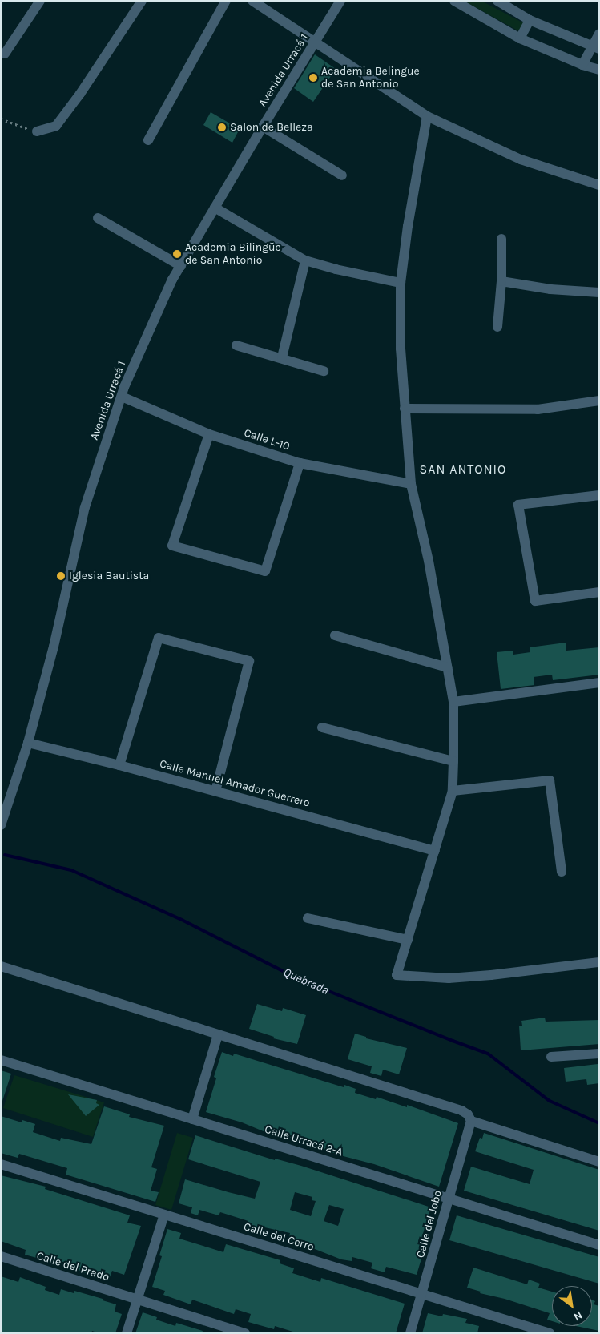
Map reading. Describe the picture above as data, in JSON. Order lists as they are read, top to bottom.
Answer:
{
  "streets": {
    "street": [
      "Avenida Urracá 1",
      "Calle L-10",
      "Calle Manuel Amador Guerrero",
      "Calle Urracá 2-A",
      "Calle del Jobo",
      "Calle del Cerro",
      "Calle del Prado"
    ]
  },
  "crossings": [
    ["Avenida Urracá 1", "Calle L-10"],
    ["Avenida Urracá 1", "Calle Manuel Amador Guerrero"],
    ["Calle Urracá 2-A", "Calle del Jobo"],
    ["Calle del Jobo", "Calle del Cerro"]
  ],
  "districts": ["SAN ANTONIO"],
  "water": ["Quebrada"],
  "places": [
    "Academia Belingue de San Antonio",
    "Salon de Belleza",
    "Academia Bilingüe de San Antonio",
    "Iglesia Bautista"
  ],
  "north": "bottom right"
}
